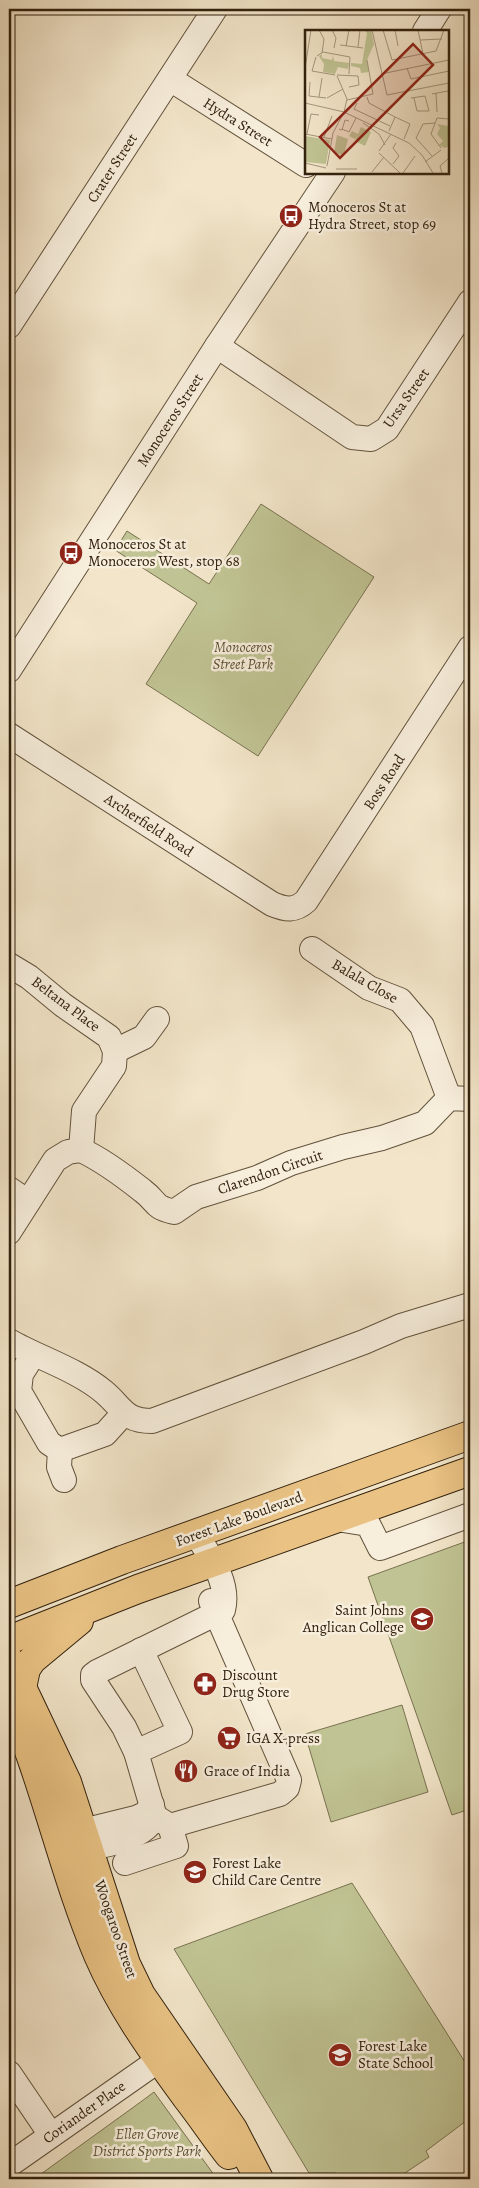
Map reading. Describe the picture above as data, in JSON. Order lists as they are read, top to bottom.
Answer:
{
  "streets": {
    "main road": ["Forest Lake Boulevard", "Woogaroo Street"],
    "street": [
      "Hydra Street",
      "Crater Street",
      "Ursa Street",
      "Monoceros Street",
      "Boss Road",
      "Archerfield Road",
      "Balala Close",
      "Beltana Place",
      "Clarendon Circuit",
      "Coriander Place"
    ]
  },
  "crossings": [
    ["Hydra Street", "Crater Street"],
    ["Ursa Street", "Monoceros Street"],
    ["Boss Road", "Archerfield Road"],
    ["Balala Close", "Clarendon Circuit"],
    ["Woogaroo Street", "Coriander Place"]
  ],
  "parks": ["Monoceros Street Park", "Ellen Grove District Sports Park"],
  "places": {
    "bus stop": ["Monoceros St at Hydra Street, stop 69", "Monoceros St at Monoceros West, stop 68"],
    "school or university": ["Saint Johns Anglican College", "Forest Lake Child Care Centre", "Forest Lake State School"],
    "pharmacy": ["Discount Drug Store"],
    "supermarket": ["IGA X-press"],
    "restaurant": ["Grace of India"]
  }
}
